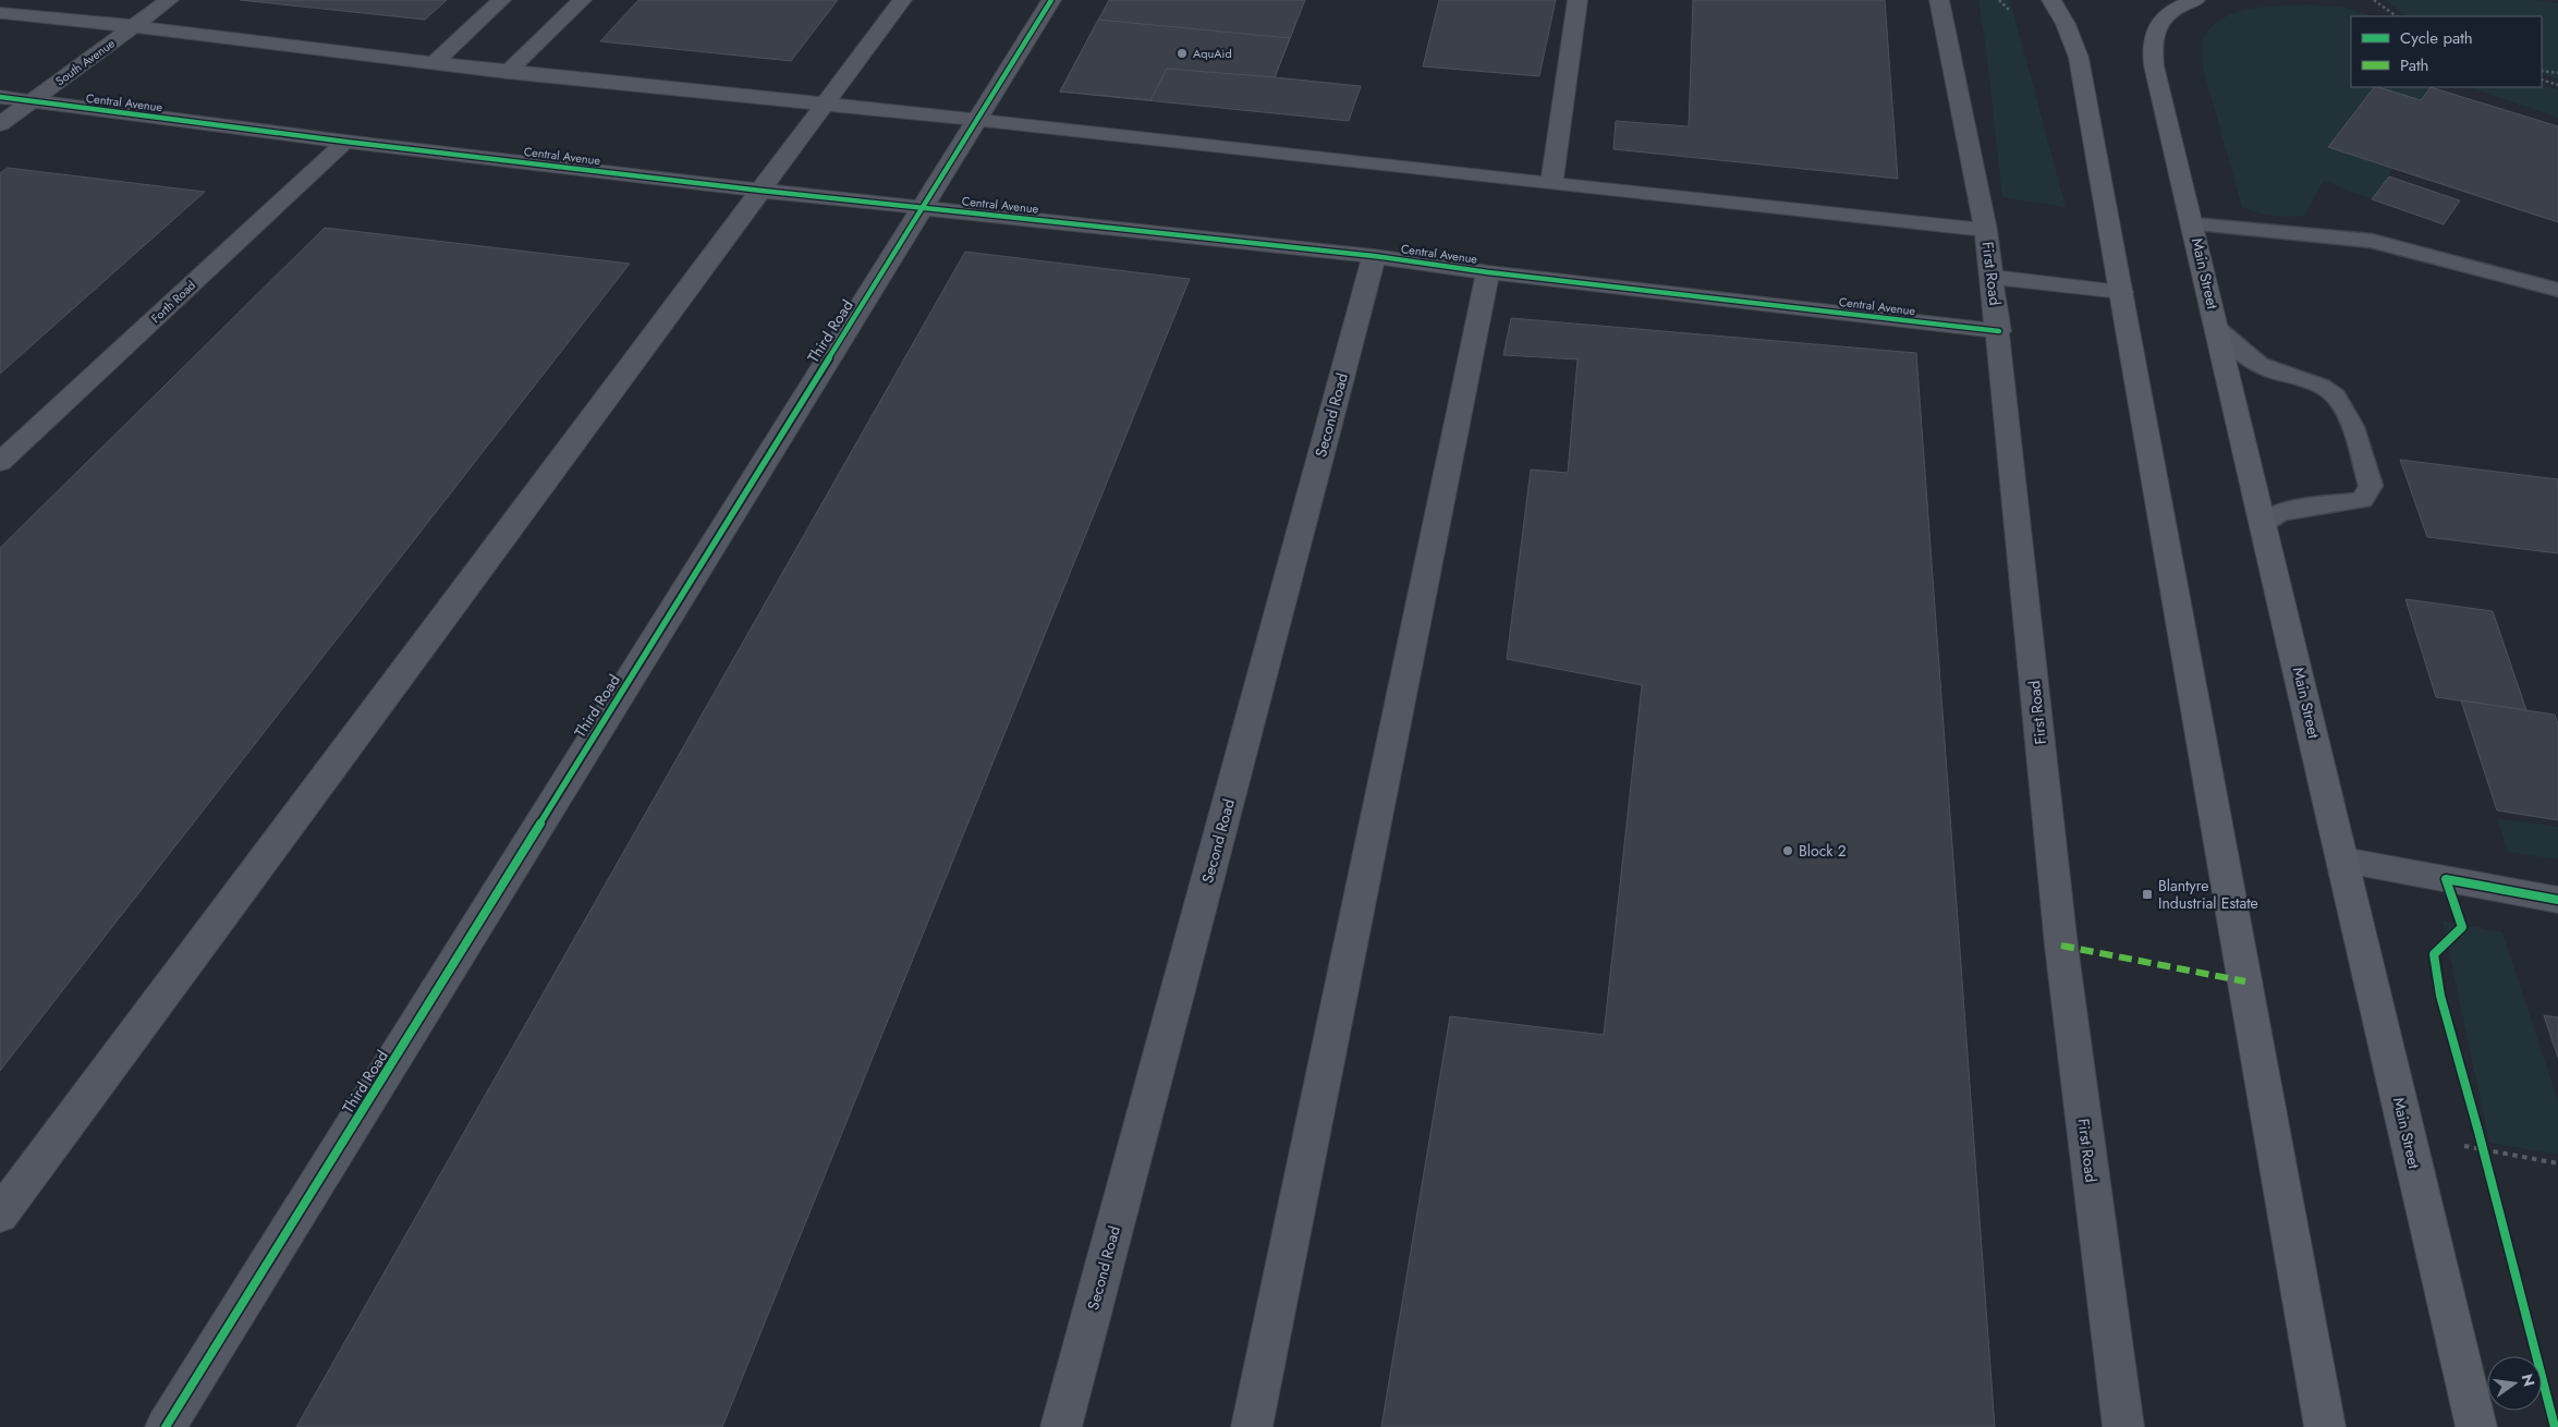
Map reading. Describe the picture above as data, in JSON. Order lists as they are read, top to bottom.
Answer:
{
  "streets": {
    "main road": ["Main Street"],
    "street": [
      "South Avenue",
      "Central Avenue",
      "First Road",
      "Forth Road",
      "Third Road",
      "Second Road"
    ]
  },
  "crossings": [
    ["South Avenue", "Central Avenue"],
    ["Central Avenue", "First Road"],
    ["Central Avenue", "Forth Road"],
    ["Central Avenue", "Third Road"],
    ["Central Avenue", "Second Road"]
  ],
  "places": {
    "other": ["AquAid", "Block 2"],
    "transit": ["Blantyre Industrial Estate"]
  },
  "legend": ["Cycle path", "Path"],
  "north": "right"
}
